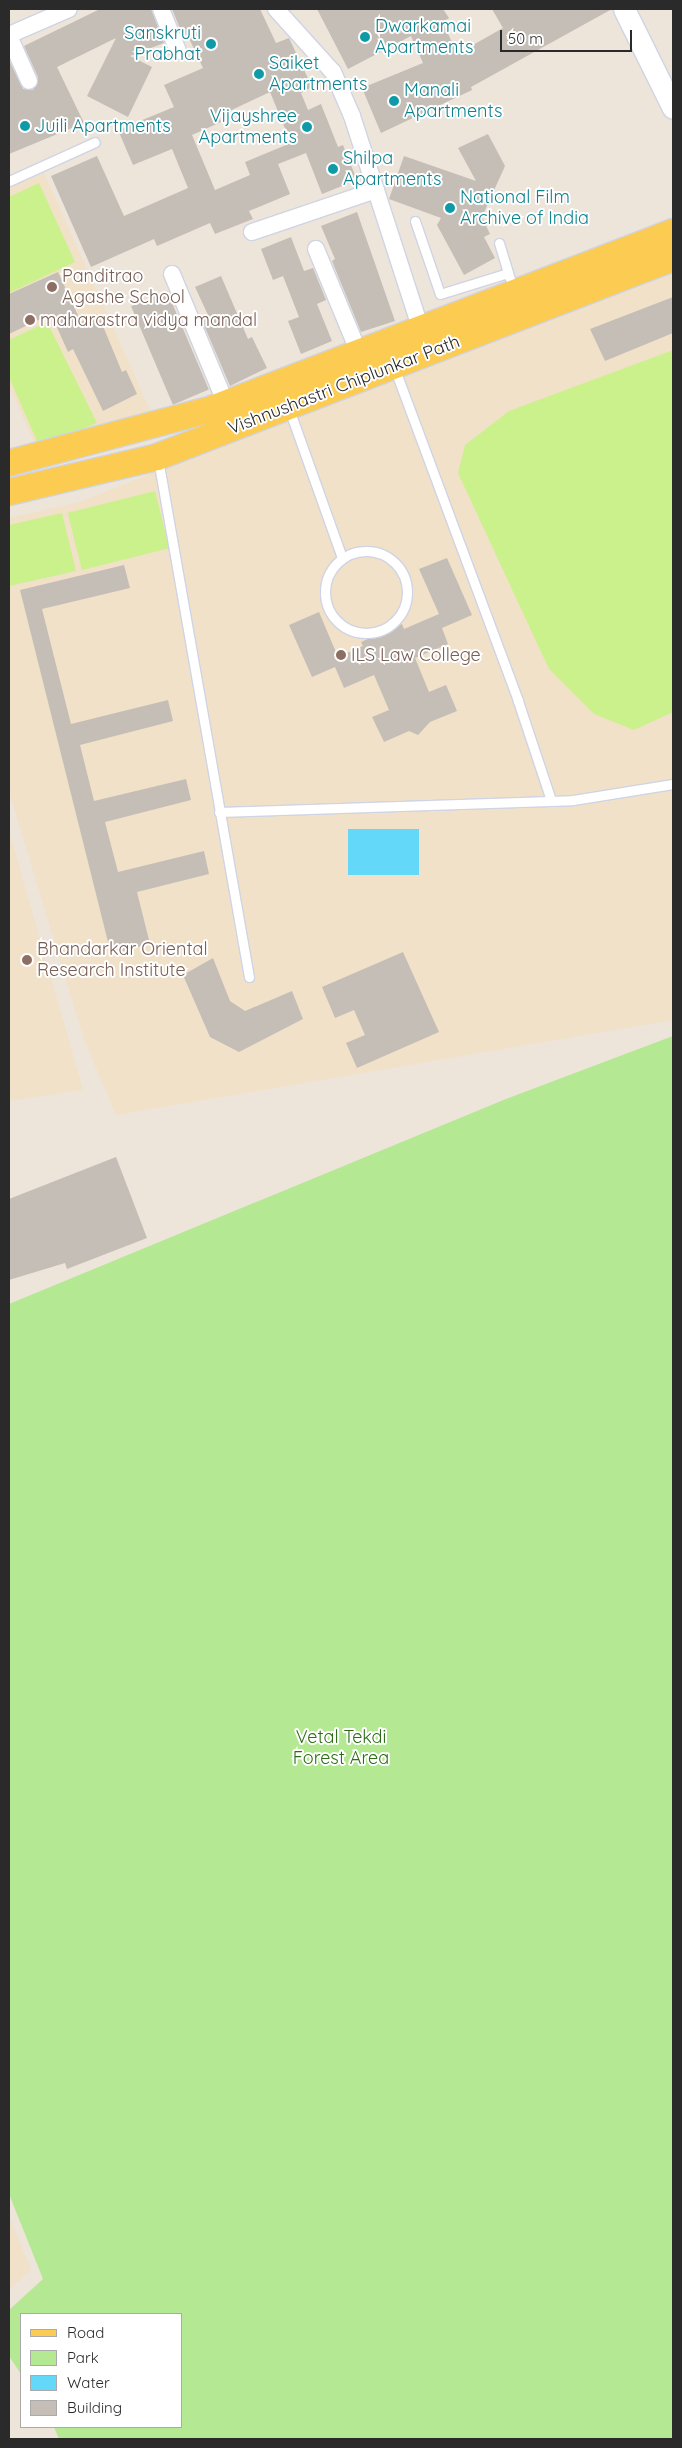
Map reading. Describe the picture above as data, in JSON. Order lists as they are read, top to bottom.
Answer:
{
  "streets": {
    "main road": ["Vishnushastri Chiplunkar Path"]
  },
  "parks": ["Vetal Tekdi Forest Area"],
  "places": [
    "Dwarkamai Apartments",
    "Sanskruti Prabhat",
    "Saiket Apartments",
    "Manali Apartments",
    "Juili Apartments",
    "Vijayshree Apartments",
    "Shilpa Apartments",
    "National Film Archive of India",
    "Panditrao Agashe School",
    "maharastra vidya mandal",
    "ILS Law College",
    "Bhandarkar Oriental Research Institute"
  ],
  "legend": [
    "Road",
    "Park",
    "Water",
    "Building"
  ],
  "scale_bar": "50 m"
}
